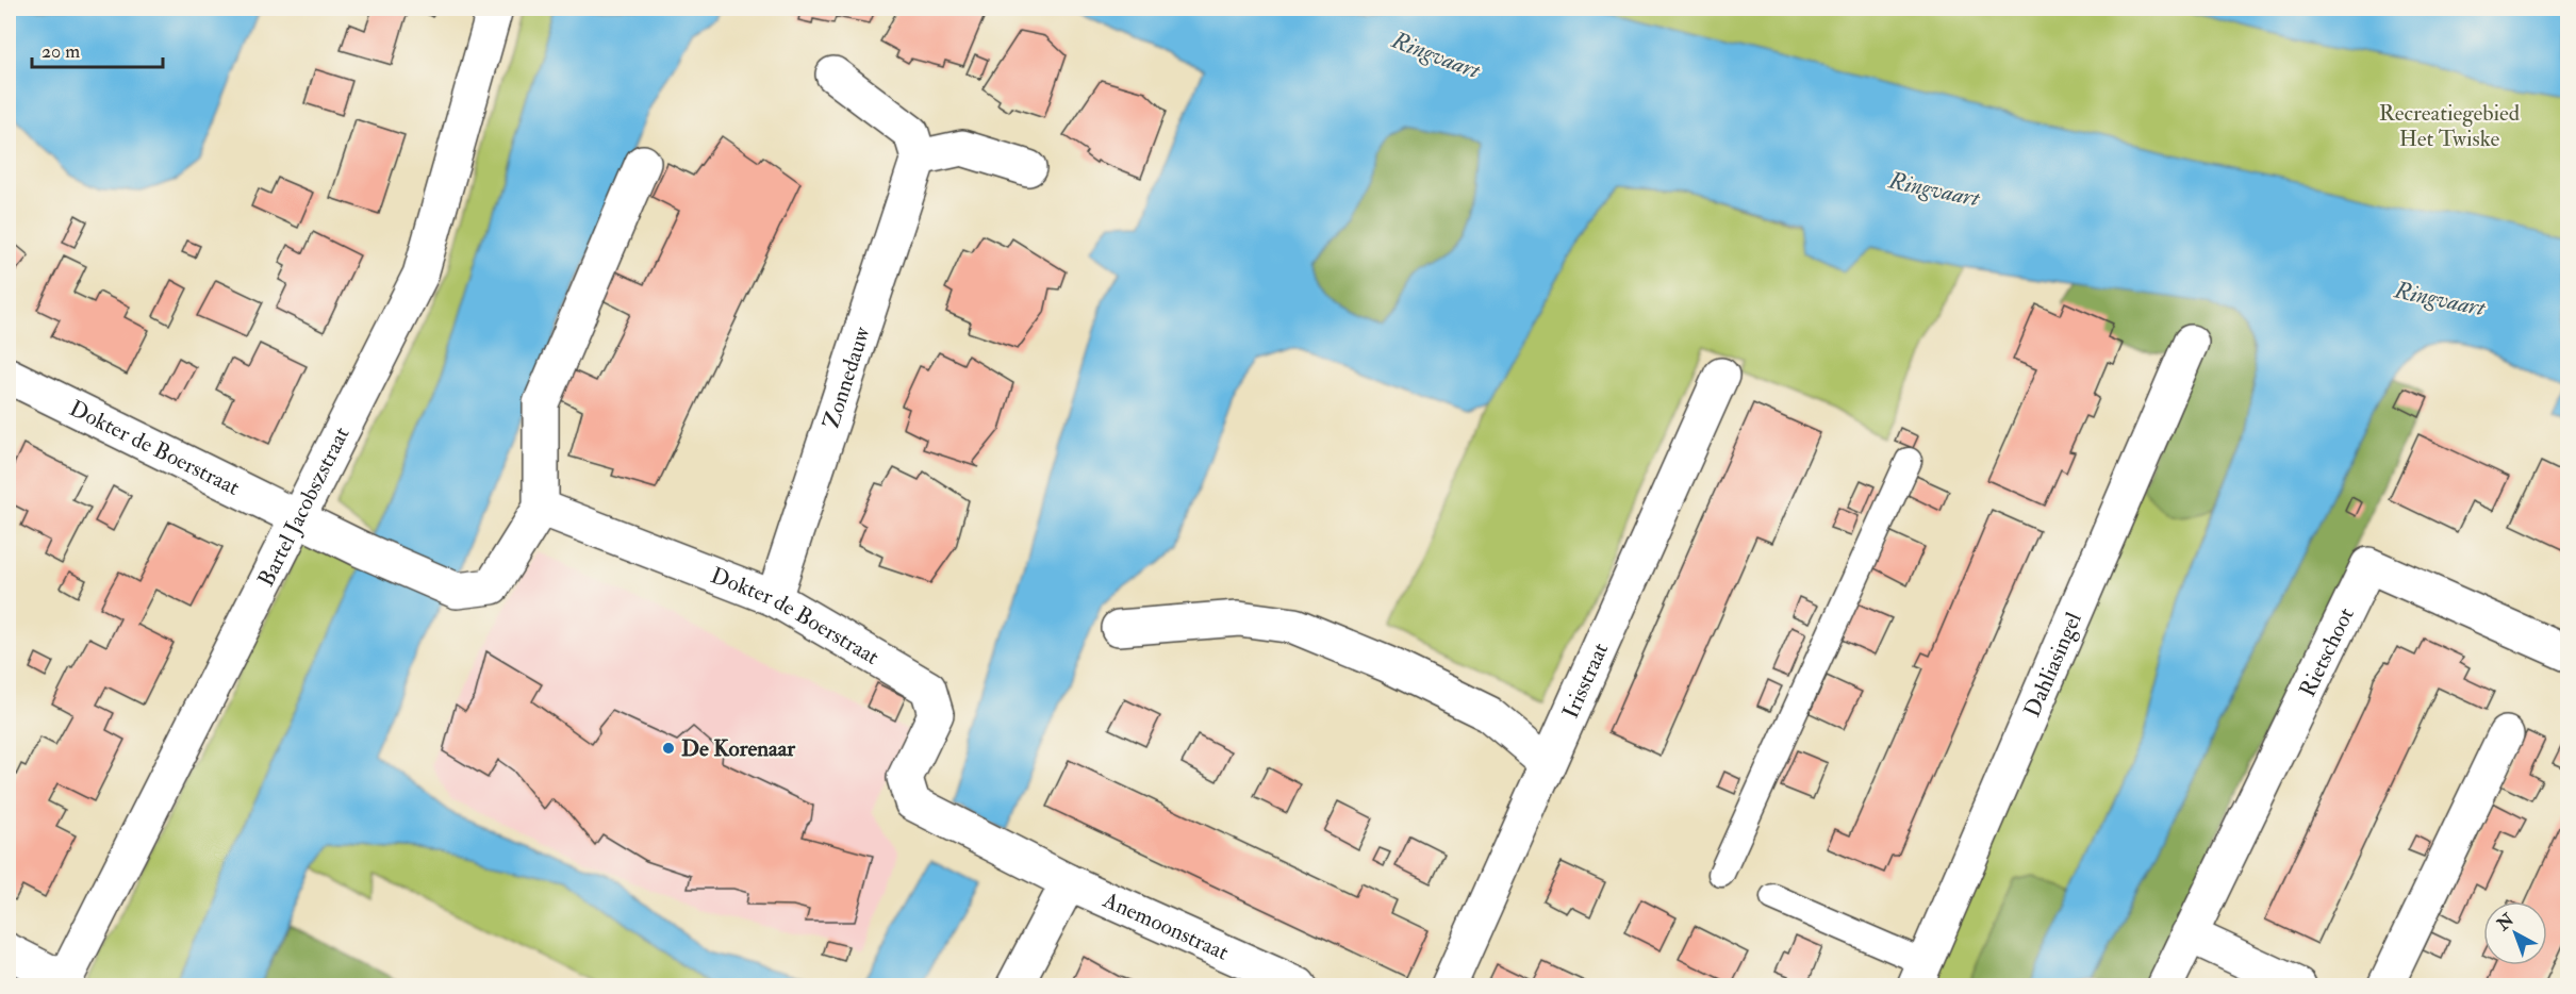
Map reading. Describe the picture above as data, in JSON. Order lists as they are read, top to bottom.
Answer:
{
  "streets": {
    "street": [
      "Zonnedauw",
      "Dokter de Boerstraat",
      "Bartel Jacobszstraat",
      "Rietschoot",
      "Dahliasingel",
      "Irisstraat",
      "Anemoonstraat"
    ]
  },
  "crossings": [
    ["Zonnedauw", "Dokter de Boerstraat"],
    ["Dokter de Boerstraat", "Bartel Jacobszstraat"],
    ["Dokter de Boerstraat", "Anemoonstraat"]
  ],
  "water": ["Ringvaart"],
  "parks": ["Recreatiegebied Het Twiske"],
  "places": ["De Korenaar"],
  "scale_bar": "20 m",
  "north": "top left"
}
